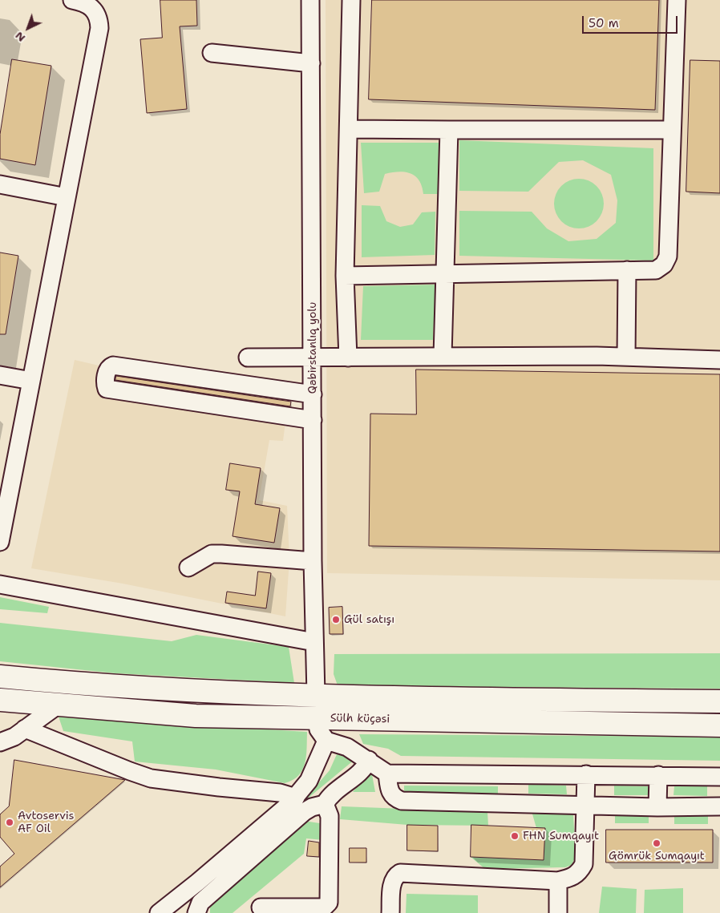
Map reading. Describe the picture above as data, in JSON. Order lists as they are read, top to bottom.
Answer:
{
  "streets": {
    "highway": ["Sülh küçəsi"],
    "street": ["Qəbirstanlıq yolu"]
  },
  "crossings": [
    ["Qəbirstanlıq yolu", "Sülh küçəsi"]
  ],
  "places": [
    "Gül satışı",
    "Avtoservis AF Oil",
    "FHN Sumqayıt",
    "Gömrük Sumqayıt"
  ],
  "scale_bar": "50 m",
  "north": "bottom left"
}
